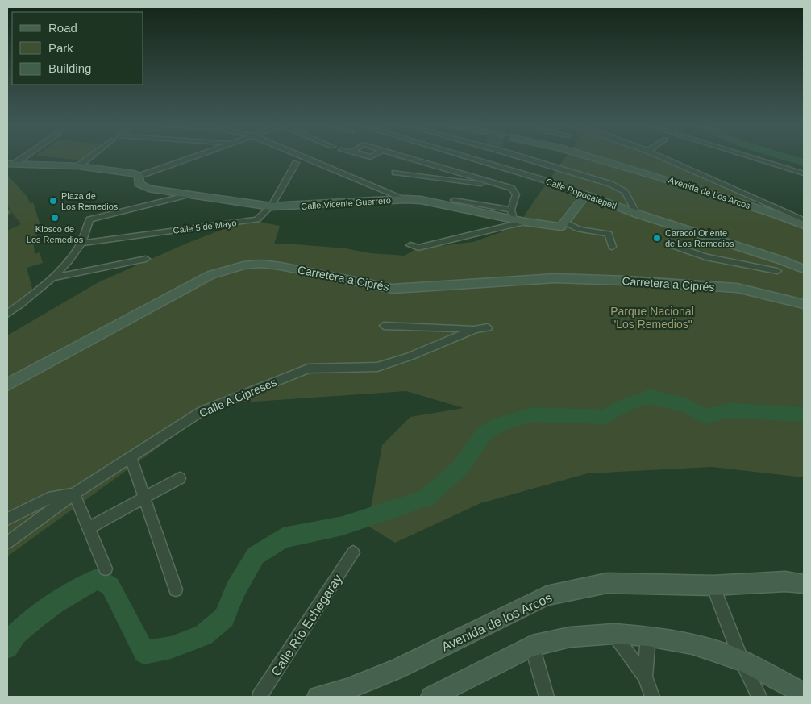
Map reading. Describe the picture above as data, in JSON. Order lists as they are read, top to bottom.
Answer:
{
  "streets": {
    "main road": [
      "Avenida de Los Arcos",
      "Calle Popocatépetl",
      "Calle Vicente Guerrero",
      "Carretera a Ciprés",
      "Avenida de los Arcos"
    ],
    "street": ["Calle 5 de Mayo", "Calle A Cipreses", "Calle Río Echegaray"]
  },
  "crossings": [
    ["Calle Vicente Guerrero", "Calle 5 de Mayo"]
  ],
  "parks": ["Parque Nacional \"Los Remedios\""],
  "places": ["Plaza de Los Remedios", "Kiosco de Los Remedios", "Caracol Oriente de Los Remedios"],
  "legend": ["Road", "Park", "Building"]
}
